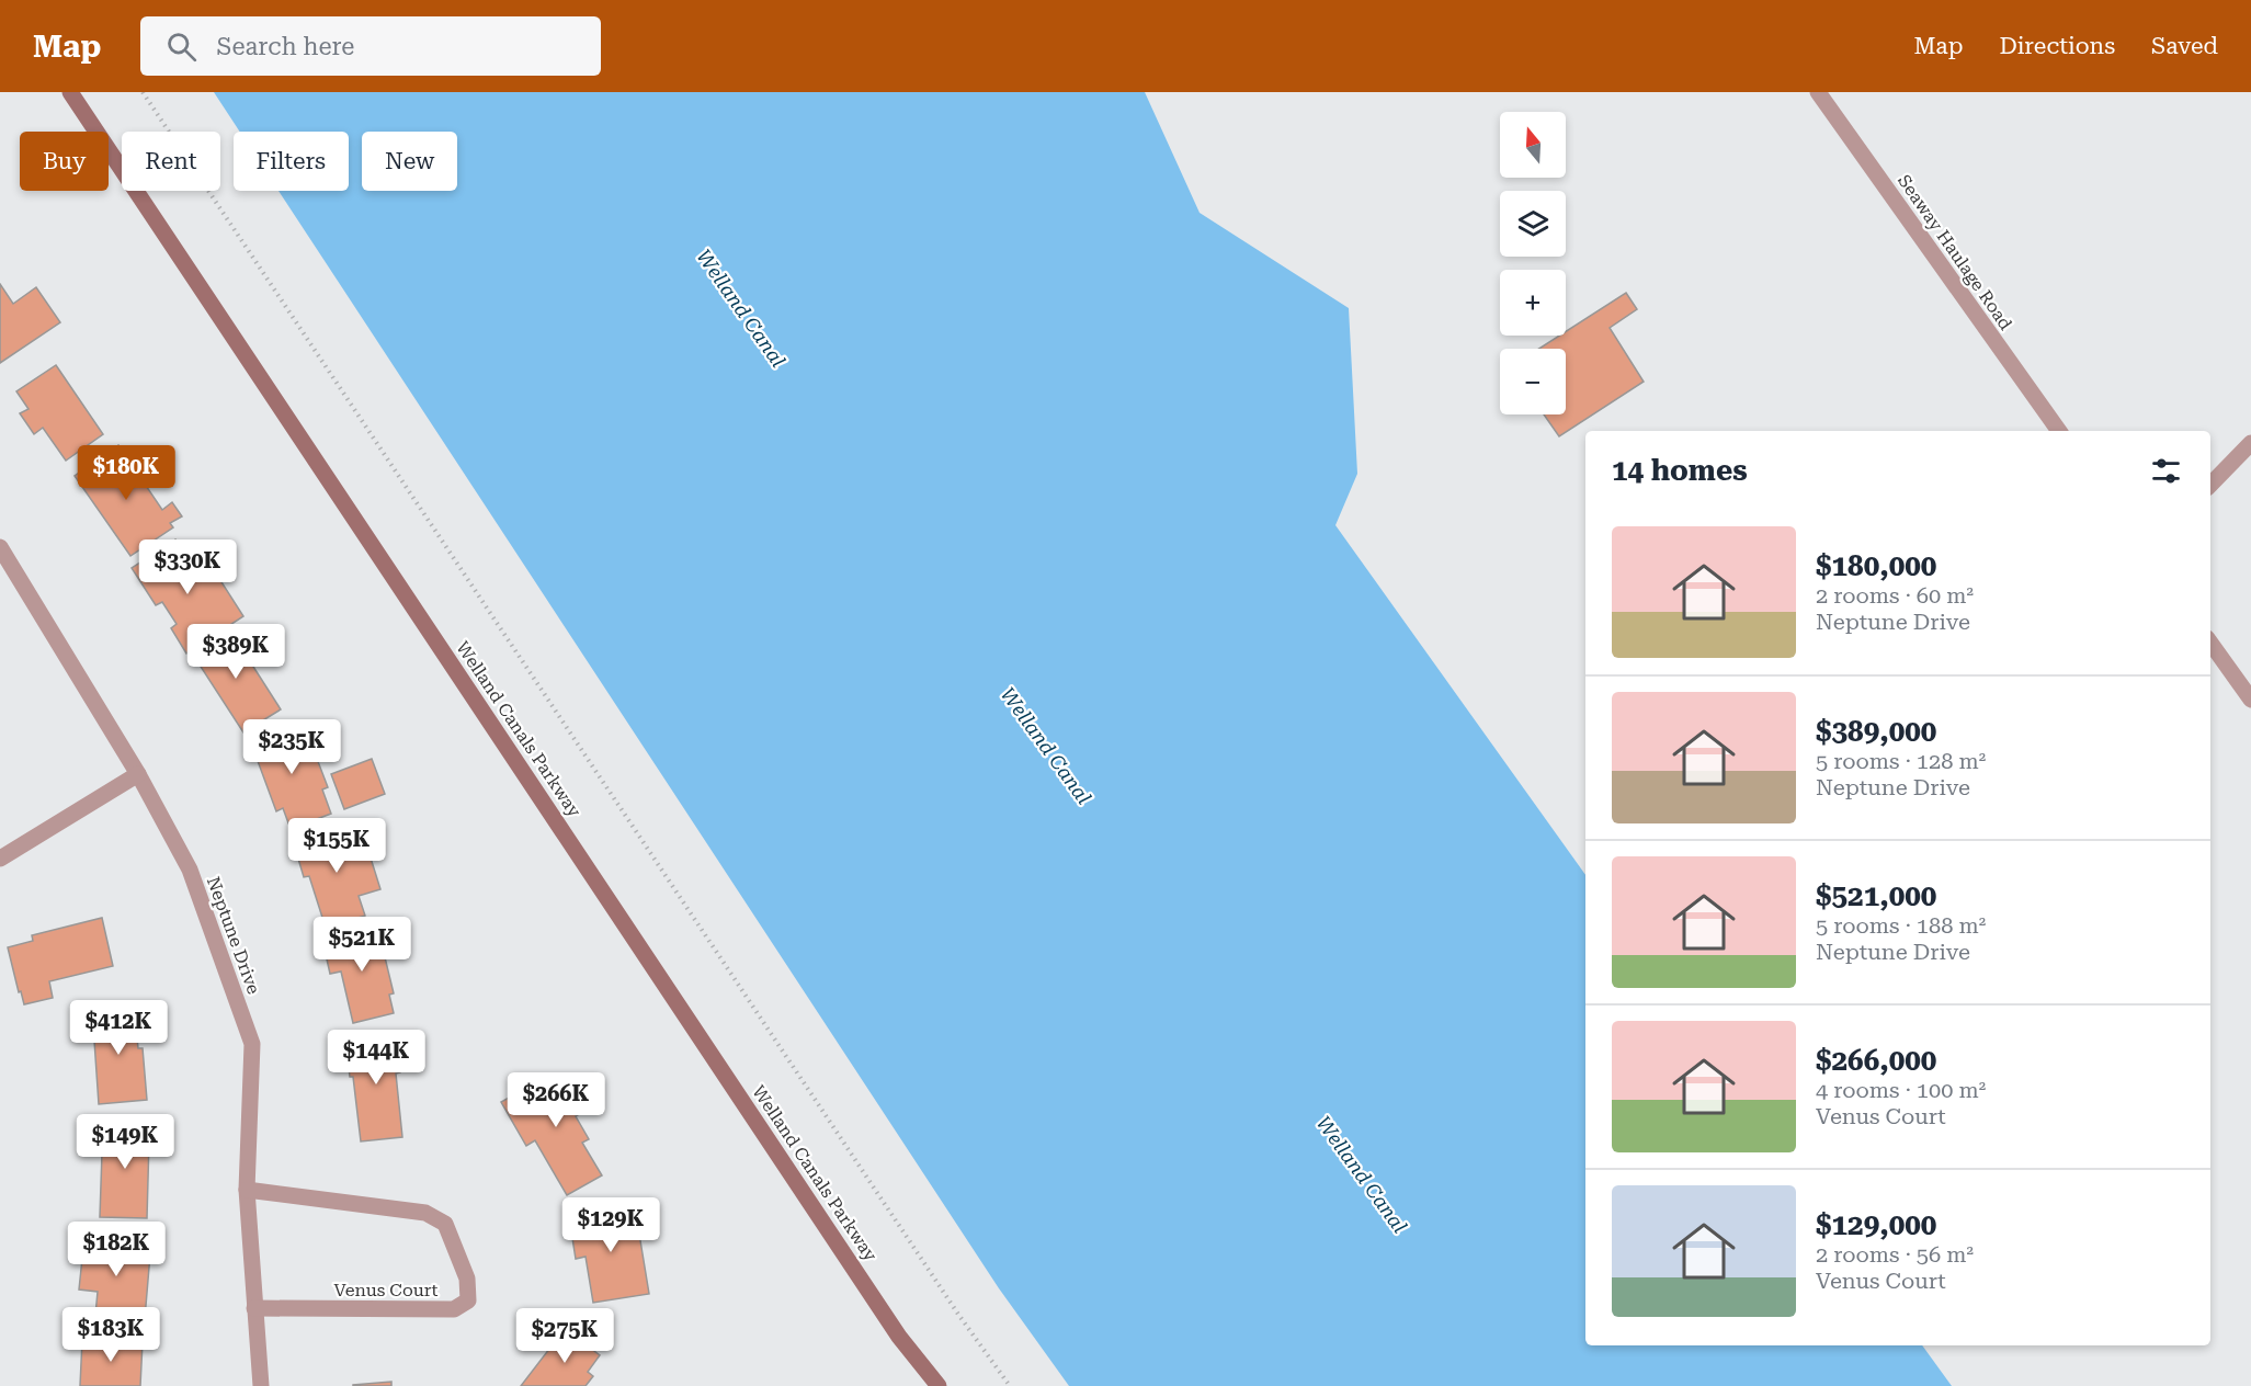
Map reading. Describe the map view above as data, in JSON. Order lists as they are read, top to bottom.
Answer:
{
  "streets": {
    "main road": ["Welland Canals Parkway"],
    "street": ["Seaway Haulage Road", "Neptune Drive", "Venus Court"]
  },
  "crossings": [
    ["Neptune Drive", "Venus Court"]
  ],
  "water": ["Welland Canal"],
  "north": "top",
  "page": {
    "header": "Map",
    "search": "Search here",
    "nav": ["Map", "Directions", "Saved"],
    "map_buttons": ["+", "−"],
    "chip": [
      "Buy",
      "Rent",
      "Filters",
      "New"
    ],
    "heading": "14 homes",
    "price": [
      "$180K",
      "$330K",
      "$389K",
      "$235K",
      "$155K",
      "$521K",
      "$412K",
      "$144K",
      "$266K",
      "$149K",
      "$129K",
      "$182K",
      "$183K",
      "$275K"
    ],
    "list": [
      {
        "name": "$180,000",
        "note": "2 rooms · 60 m² · Neptune Drive"
      },
      {
        "name": "$389,000",
        "note": "5 rooms · 128 m² · Neptune Drive"
      },
      {
        "name": "$521,000",
        "note": "5 rooms · 188 m² · Neptune Drive"
      },
      {
        "name": "$266,000",
        "note": "4 rooms · 100 m² · Venus Court"
      },
      {
        "name": "$129,000",
        "note": "2 rooms · 56 m² · Venus Court"
      }
    ]
  }
}
